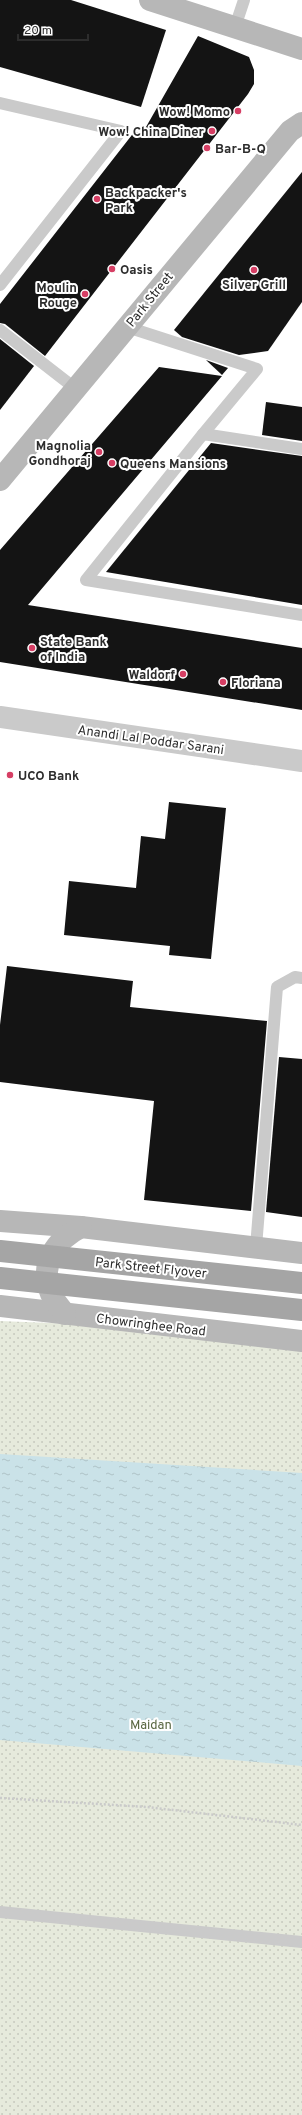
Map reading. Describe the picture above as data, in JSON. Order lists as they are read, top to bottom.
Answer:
{
  "streets": {
    "main road": ["Park Street", "Park Street Flyover", "Chowringhee Road"],
    "street": ["Anandi Lal Poddar Sarani"]
  },
  "parks": ["Maidan"],
  "places": [
    "Wow! Momo",
    "Wow! China Diner",
    "Bar-B-Q",
    "Backpacker's Park",
    "Oasis",
    "Silver Grill",
    "Moulin Rouge",
    "Magnolia Gondhoraj",
    "Queens Mansions",
    "State Bank of India",
    "Waldorf",
    "Floriana",
    "UCO Bank"
  ],
  "scale_bar": "20 m"
}
